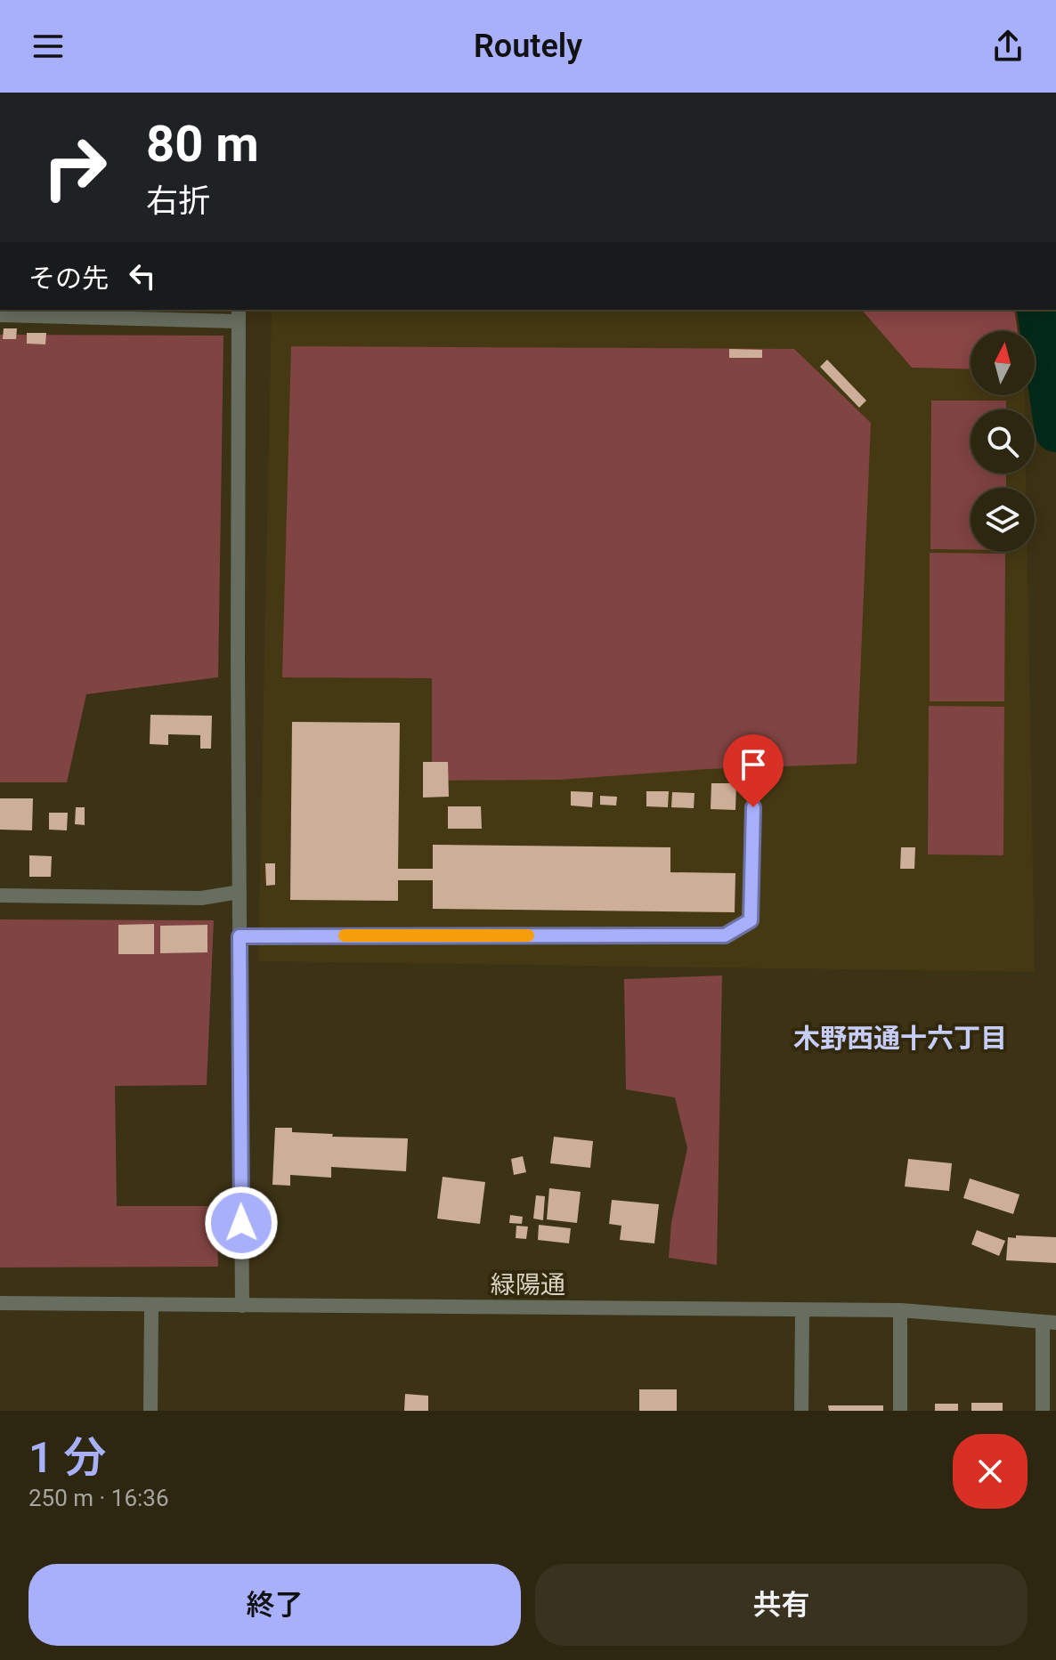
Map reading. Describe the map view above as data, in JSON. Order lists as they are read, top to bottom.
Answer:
{
  "streets": {
    "street": ["緑陽通"]
  },
  "districts": ["木野西通十六丁目"],
  "north": "top",
  "page": {
    "header": "Routely",
    "turn": ["80 m", "右折"],
    "then": "その先",
    "heading": ["1 分", "250 m · 16:36"],
    "buttons": ["終了", "共有"]
  }
}
